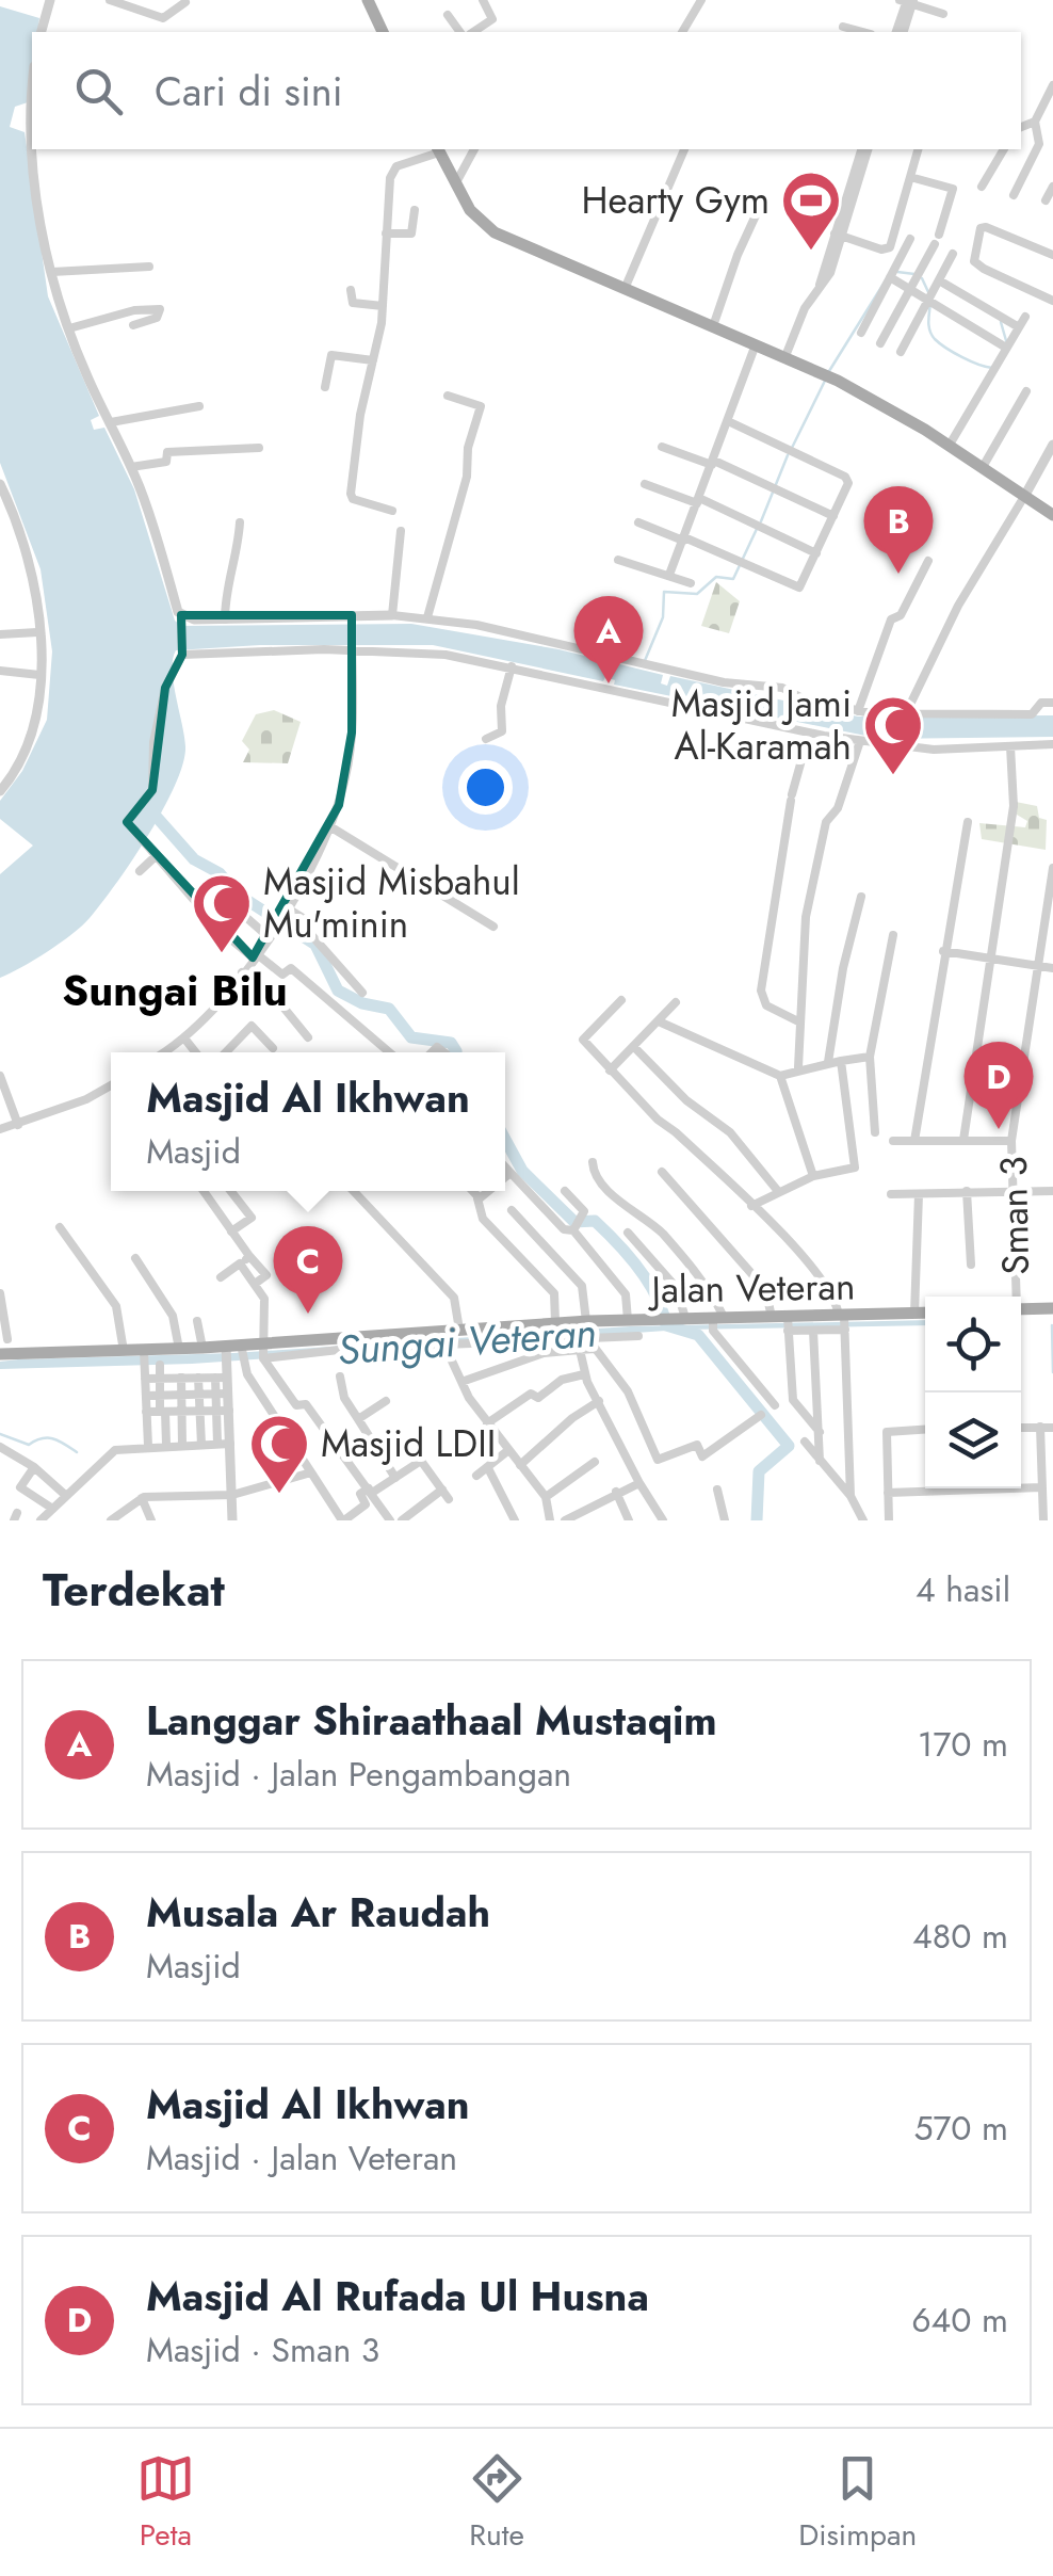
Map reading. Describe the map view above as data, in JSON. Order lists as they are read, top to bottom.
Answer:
{
  "streets": {
    "main road": ["Jalan Veteran"],
    "street": ["Sman 3"]
  },
  "districts": ["Sungai Bilu"],
  "water": ["Sungai Veteran"],
  "places": {
    "sports": ["Hearty Gym"],
    "mosque": ["Masjid Jami Al-Karamah", "Masjid Misbahul Mu'minin", "Masjid LDII"]
  },
  "page": {
    "search": "Cari di sini",
    "pins": [
      "B",
      "A",
      "D",
      "C"
    ],
    "popup": ["Masjid Al Ikhwan", "Masjid"],
    "heading": ["Terdekat", "4 hasil"],
    "list": [
      {
        "mark": "A",
        "name": "Langgar Shiraathaal Mustaqim",
        "note": "Masjid · Jalan Pengambangan",
        "value": "170 m"
      },
      {
        "mark": "B",
        "name": "Musala Ar Raudah",
        "note": "Masjid",
        "value": "480 m"
      },
      {
        "mark": "C",
        "name": "Masjid Al Ikhwan",
        "note": "Masjid · Jalan Veteran",
        "value": "570 m"
      },
      {
        "mark": "D",
        "name": "Masjid Al Rufada Ul Husna",
        "note": "Masjid · Sman 3",
        "value": "640 m"
      }
    ],
    "nav": ["Peta", "Rute", "Disimpan"]
  }
}
